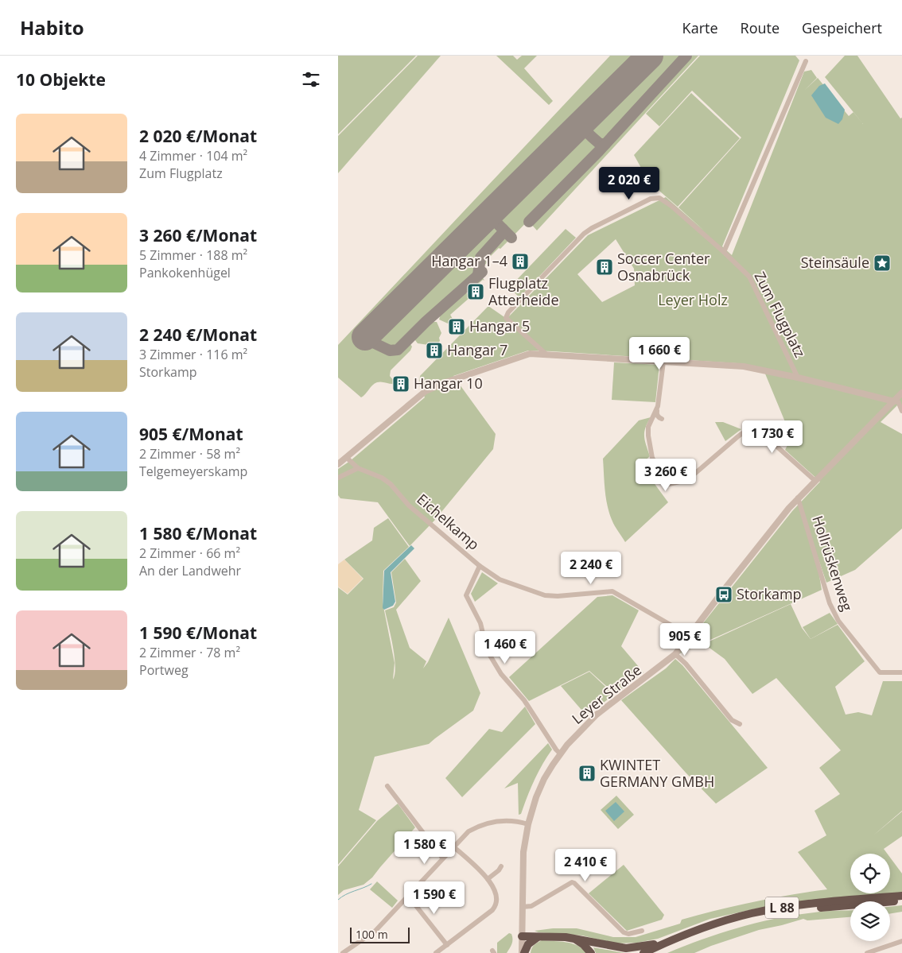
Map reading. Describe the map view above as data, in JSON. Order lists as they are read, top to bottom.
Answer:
{
  "streets": {
    "highway": ["L 88"],
    "street": [
      "Zum Flugplatz",
      "Eichelkamp",
      "Hollrüskenweg",
      "Leyer Straße"
    ]
  },
  "crossings": [
    ["Zum Flugplatz", "Eichelkamp"],
    ["Zum Flugplatz", "Leyer Straße"],
    ["Eichelkamp", "Leyer Straße"],
    ["Hollrüskenweg", "Leyer Straße"]
  ],
  "parks": ["Leyer Holz"],
  "places": {
    "building": [
      "Hangar 1–4",
      "Soccer Center Osnabrück",
      "Flugplatz Atterheide",
      "Hangar 5",
      "Hangar 7",
      "Hangar 10",
      "KWINTET GERMANY GMBH"
    ],
    "place": ["Steinsäule"],
    "bus stop": ["Storkamp"]
  },
  "scale_bar": "100 m",
  "page": {
    "header": "Habito",
    "nav": ["Karte", "Route", "Gespeichert"],
    "heading": "10 Objekte",
    "list": [
      {
        "name": "2 020 €/Monat",
        "note": "4 Zimmer · 104 m² · Zum Flugplatz"
      },
      {
        "name": "3 260 €/Monat",
        "note": "5 Zimmer · 188 m² · Pankokenhügel"
      },
      {
        "name": "2 240 €/Monat",
        "note": "3 Zimmer · 116 m² · Storkamp"
      },
      {
        "name": "905 €/Monat",
        "note": "2 Zimmer · 58 m² · Telgemeyerskamp"
      },
      {
        "name": "1 580 €/Monat",
        "note": "2 Zimmer · 66 m² · An der Landwehr"
      },
      {
        "name": "1 590 €/Monat",
        "note": "2 Zimmer · 78 m² · Portweg"
      }
    ],
    "price": [
      "2 020 €",
      "1 660 €",
      "1 730 €",
      "3 260 €",
      "2 240 €",
      "905 €",
      "1 460 €",
      "1 580 €",
      "2 410 €",
      "1 590 €"
    ],
    "scale": "100 m"
  }
}
